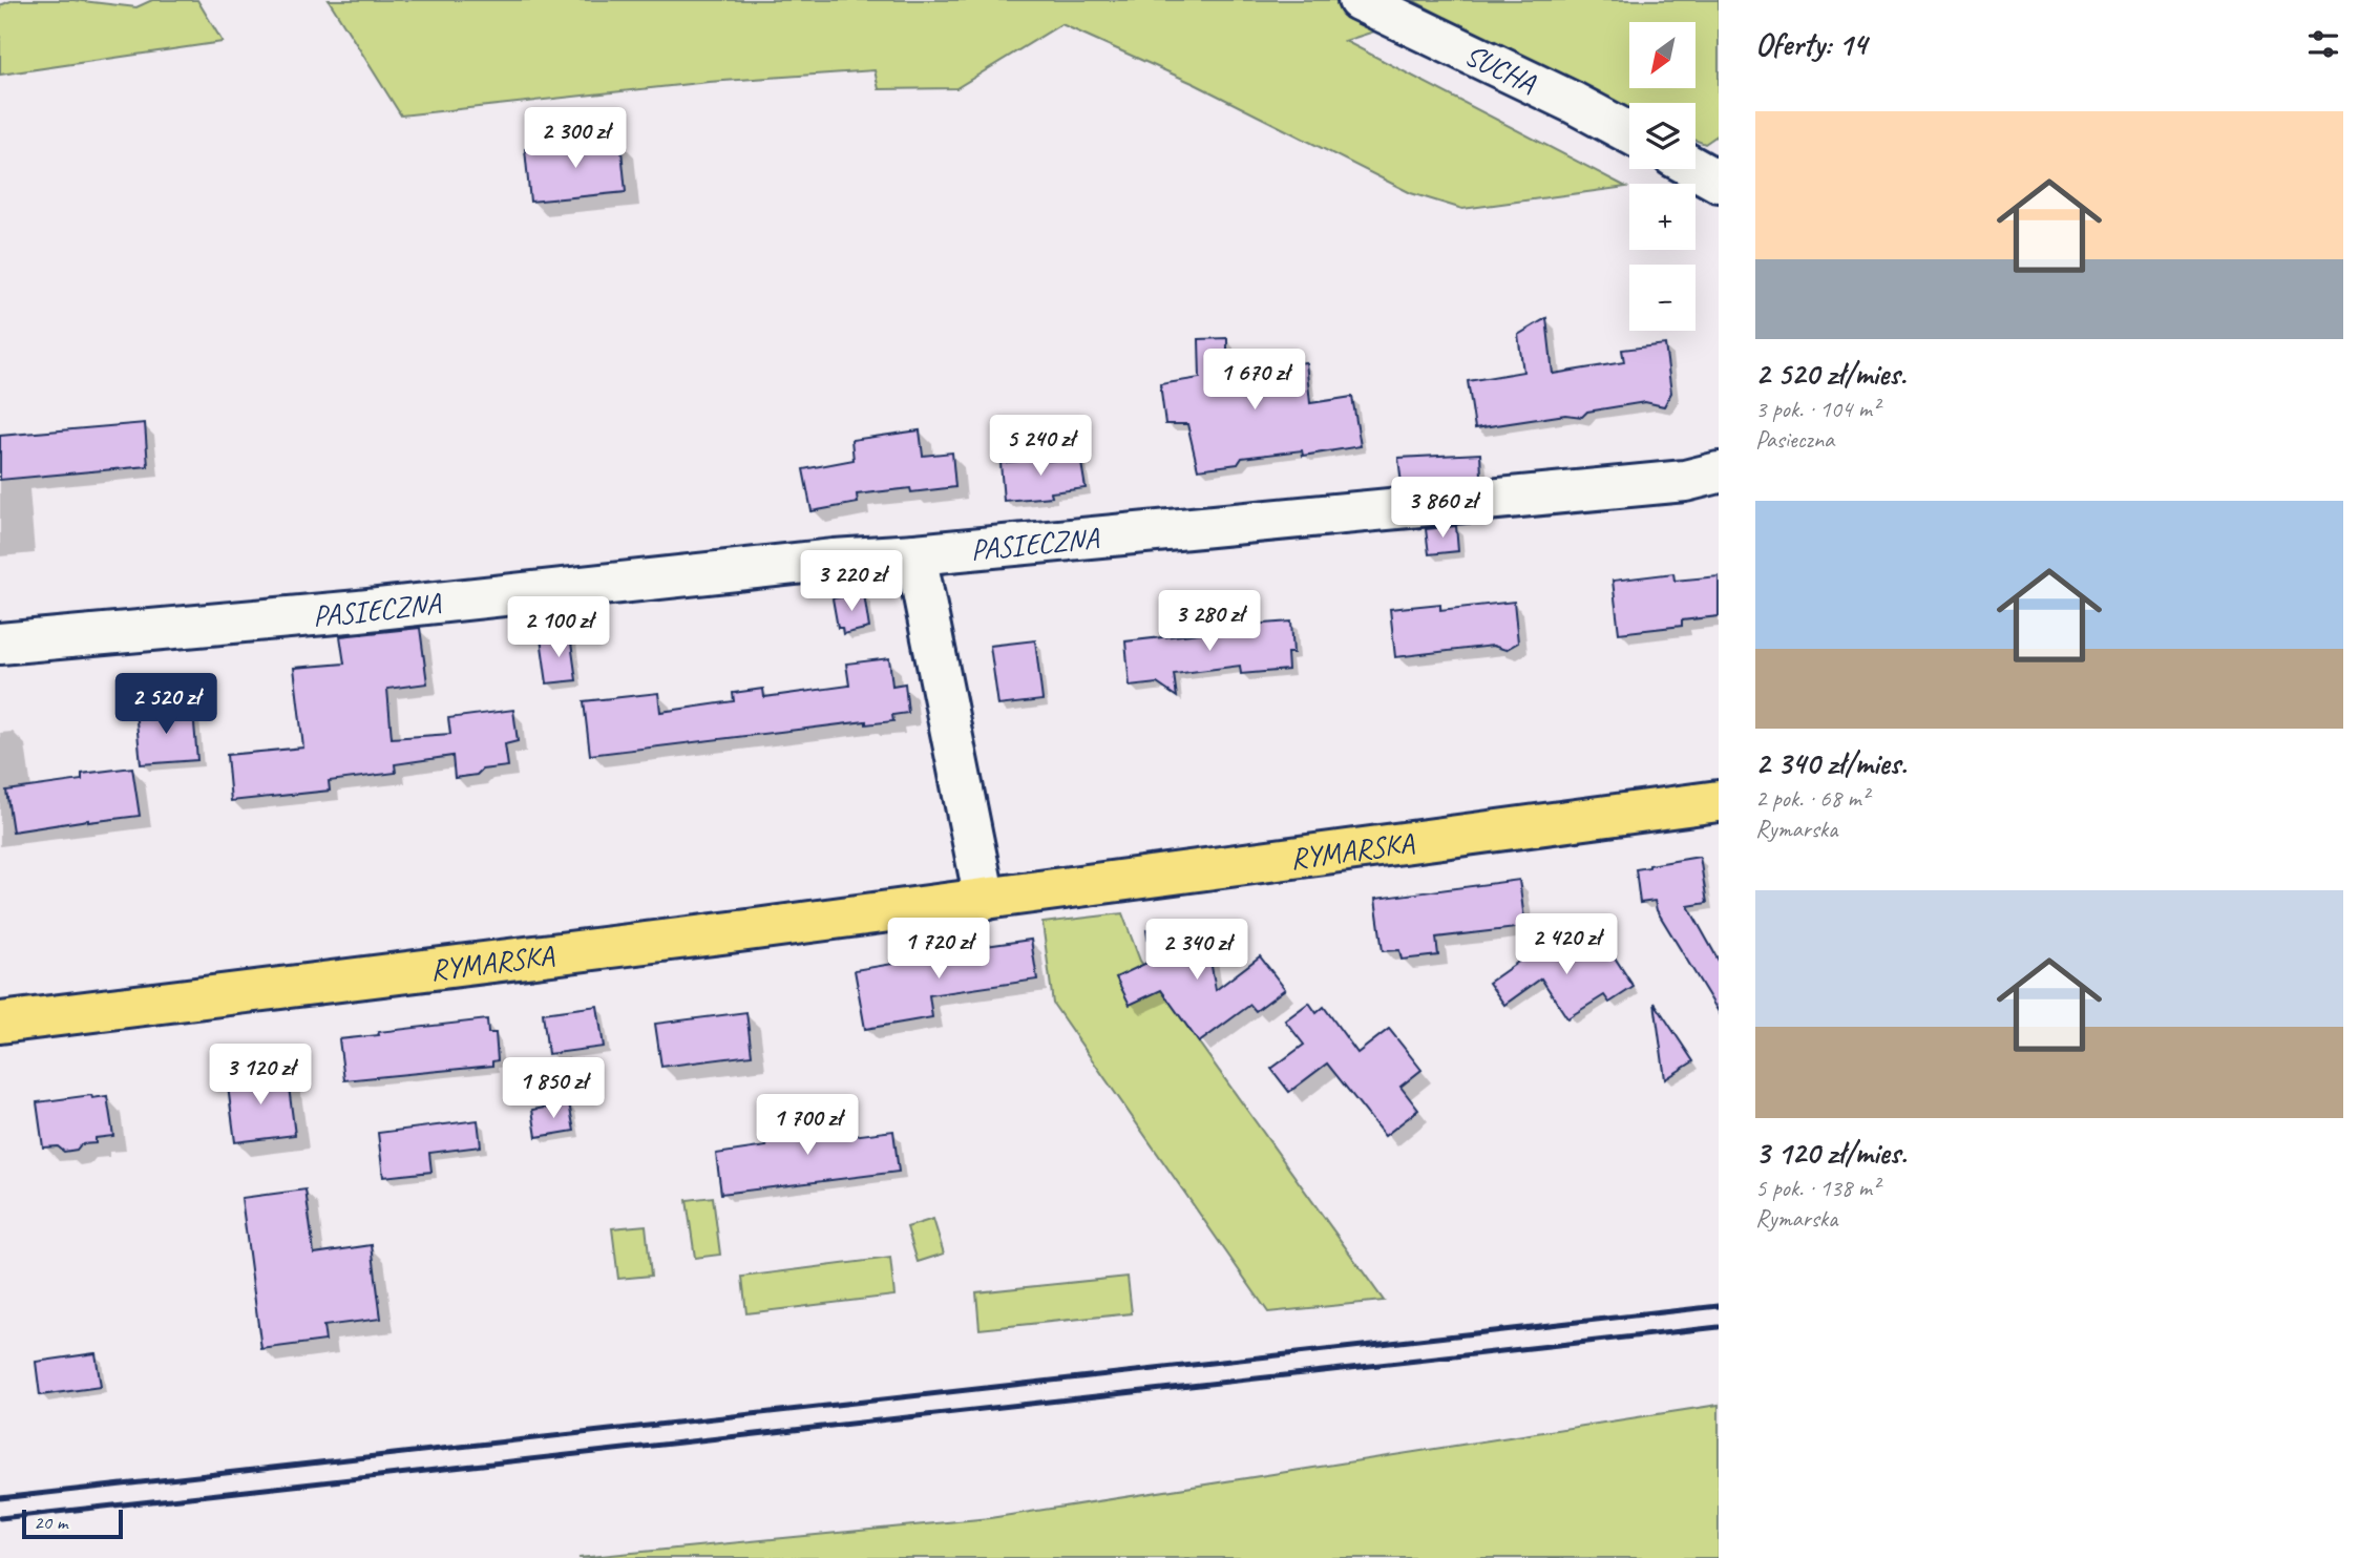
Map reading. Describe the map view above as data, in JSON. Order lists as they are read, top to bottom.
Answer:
{
  "streets": {
    "main road": ["RYMARSKA"],
    "street": ["SUCHA", "PASIECZNA"]
  },
  "scale_bar": "20 m",
  "north": "bottom left",
  "page": {
    "heading": "Oferty: 14",
    "map_buttons": ["+", "−"],
    "list": [
      {
        "name": "2 520 zł/mies.",
        "note": "3 pok. · 104 m² · Pasieczna"
      },
      {
        "name": "2 340 zł/mies.",
        "note": "2 pok. · 68 m² · Rymarska"
      },
      {
        "name": "3 120 zł/mies.",
        "note": "5 pok. · 138 m² · Rymarska"
      }
    ],
    "price": [
      "2 300 zł",
      "1 670 zł",
      "5 240 zł",
      "3 860 zł",
      "3 220 zł",
      "3 280 zł",
      "2 100 zł",
      "2 520 zł",
      "2 420 zł",
      "1 720 zł",
      "2 340 zł",
      "3 120 zł",
      "1 850 zł",
      "1 700 zł"
    ],
    "scale": "20 m"
  }
}
